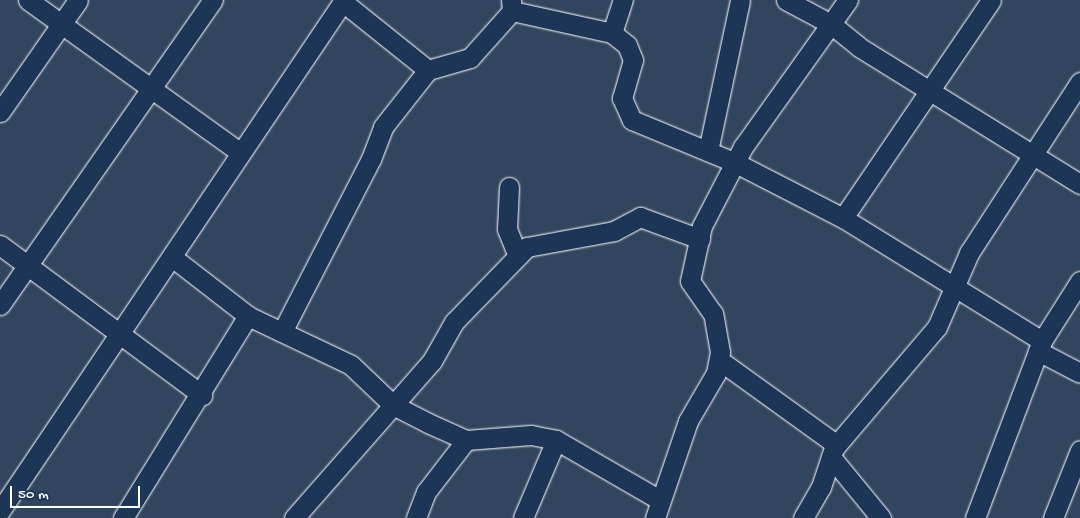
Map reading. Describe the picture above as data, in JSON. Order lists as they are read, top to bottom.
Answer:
{
  "scale_bar": "50 m"
}
